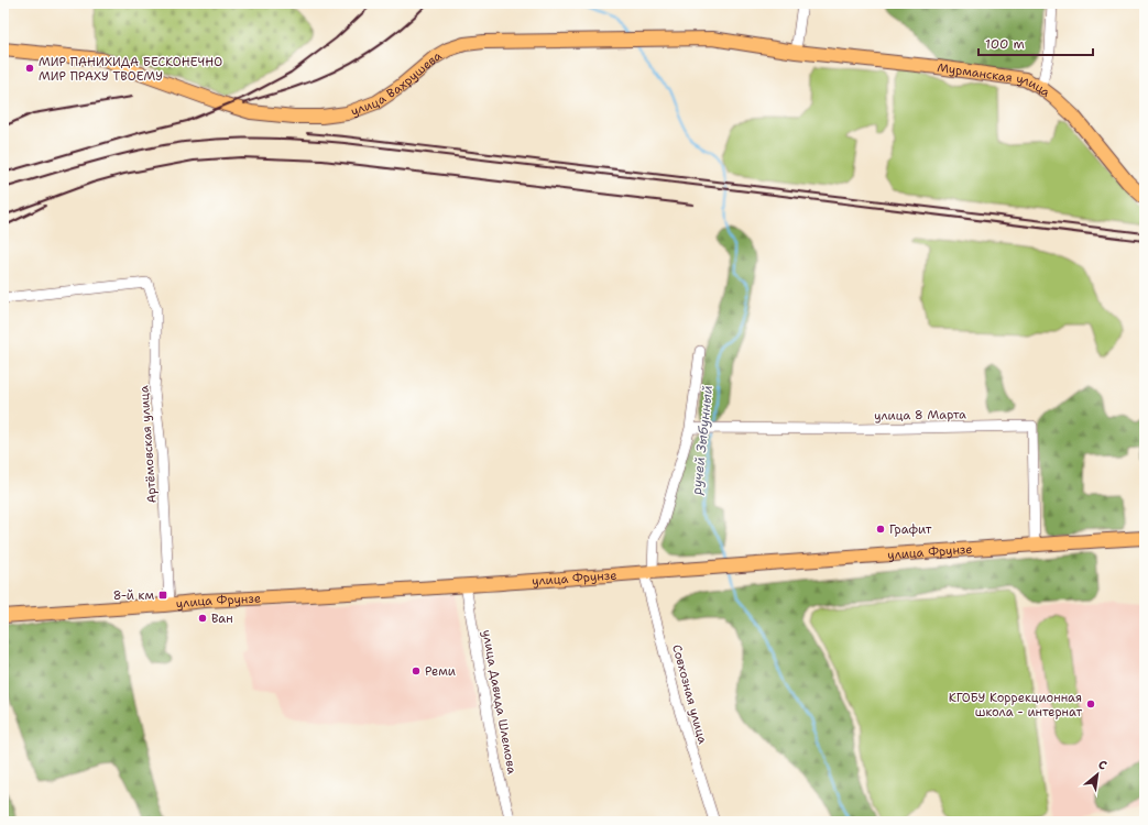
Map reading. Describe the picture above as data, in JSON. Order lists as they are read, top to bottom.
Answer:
{
  "streets": {
    "main road": ["улица Вахрушева", "Мурманская улица", "улица Фрунзе"],
    "street": [
      "улица 8 Марта",
      "Артёмовская улица",
      "Совхозная улица",
      "улица Давида Шлемова"
    ]
  },
  "crossings": [
    ["улица Вахрушева", "Мурманская улица"],
    ["улица 8 Марта", "улица Фрунзе"],
    ["Артёмовская улица", "улица Фрунзе"],
    ["улица Фрунзе", "Совхозная улица"],
    ["улица Фрунзе", "улица Давида Шлемова"]
  ],
  "water": ["ручей Зыбунный"],
  "places": {
    "other": [
      "МИР ПАНИХИДА БЕСКОНЕЧНО МИР ПРАХУ ТВОЕМУ",
      "Графит",
      "Ван",
      "Реми",
      "КГОБУ Коррекционная школа - интернат"
    ],
    "transit": ["8-й км"]
  },
  "scale_bar": "100 m",
  "north": "top right"
}
